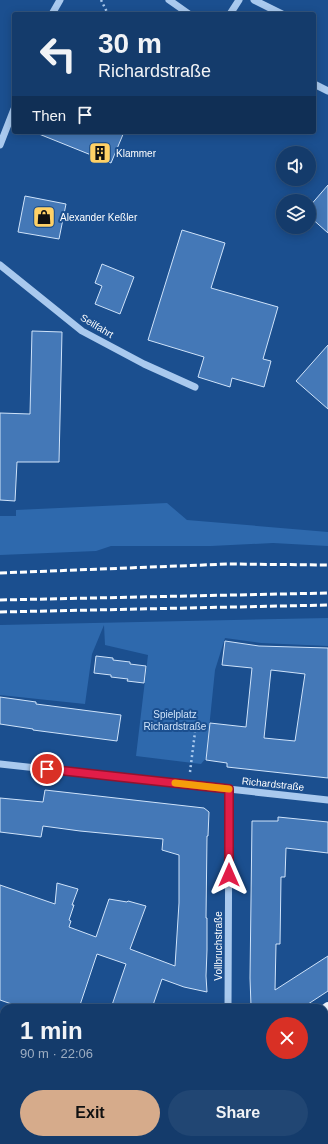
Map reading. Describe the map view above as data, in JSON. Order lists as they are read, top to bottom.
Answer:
{
  "streets": {
    "street": ["Seilfahrt", "Richardstraße", "Vollbruchstraße"]
  },
  "crossings": [
    ["Richardstraße", "Vollbruchstraße"]
  ],
  "parks": ["Spielplatz Richardstraße"],
  "places": {
    "building": ["Klammer"],
    "shop": ["Alexander Keßler"]
  },
  "page": {
    "turn": ["30 m", "Richardstraße"],
    "then": "Then",
    "heading": ["1 min", "90 m · 22:06"],
    "buttons": ["Exit", "Share"]
  }
}
